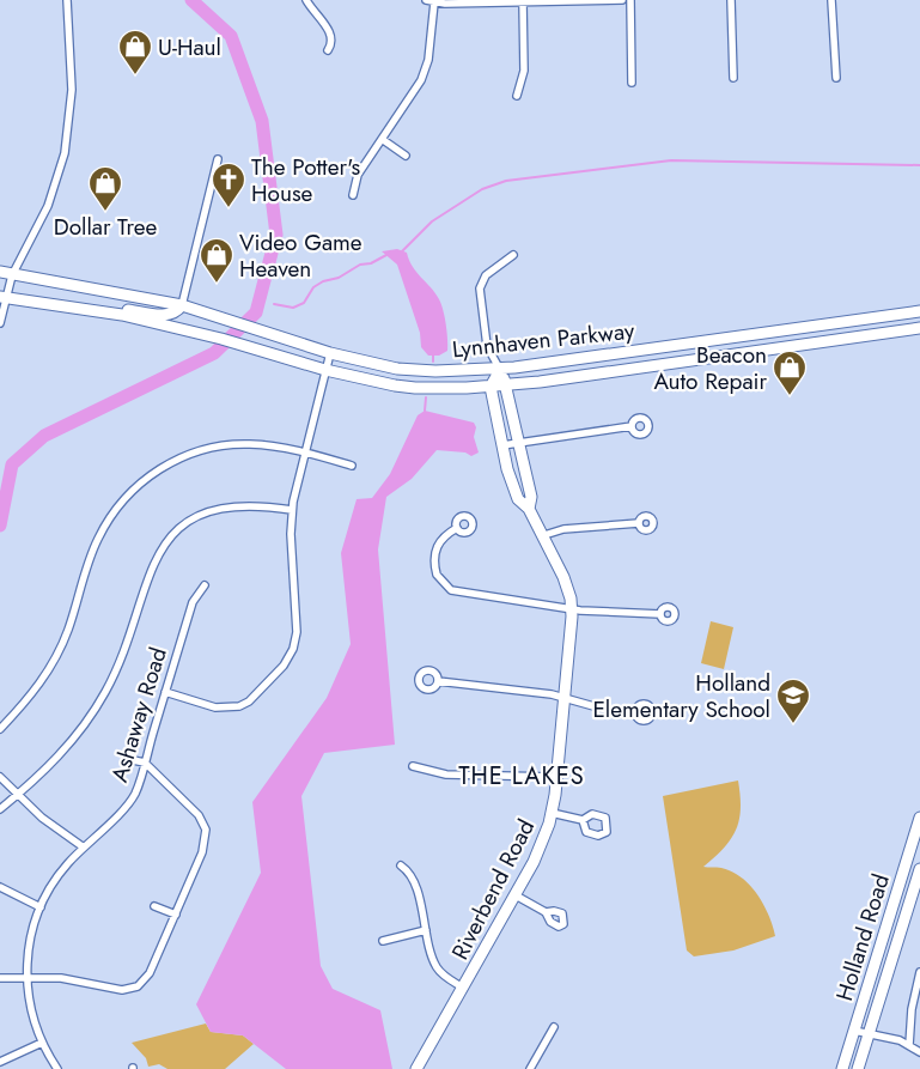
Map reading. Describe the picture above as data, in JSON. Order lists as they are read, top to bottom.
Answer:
{
  "streets": {
    "main road": ["Lynnhaven Parkway", "Riverbend Road", "Holland Road"],
    "street": ["Ashaway Road"]
  },
  "crossings": [
    ["Lynnhaven Parkway", "Riverbend Road"]
  ],
  "districts": ["THE LAKES"],
  "places": {
    "shop": [
      "U-Haul",
      "Dollar Tree",
      "Video Game Heaven",
      "Beacon Auto Repair"
    ],
    "church": ["The Potter's House"],
    "school or university": ["Holland Elementary School"]
  }
}
